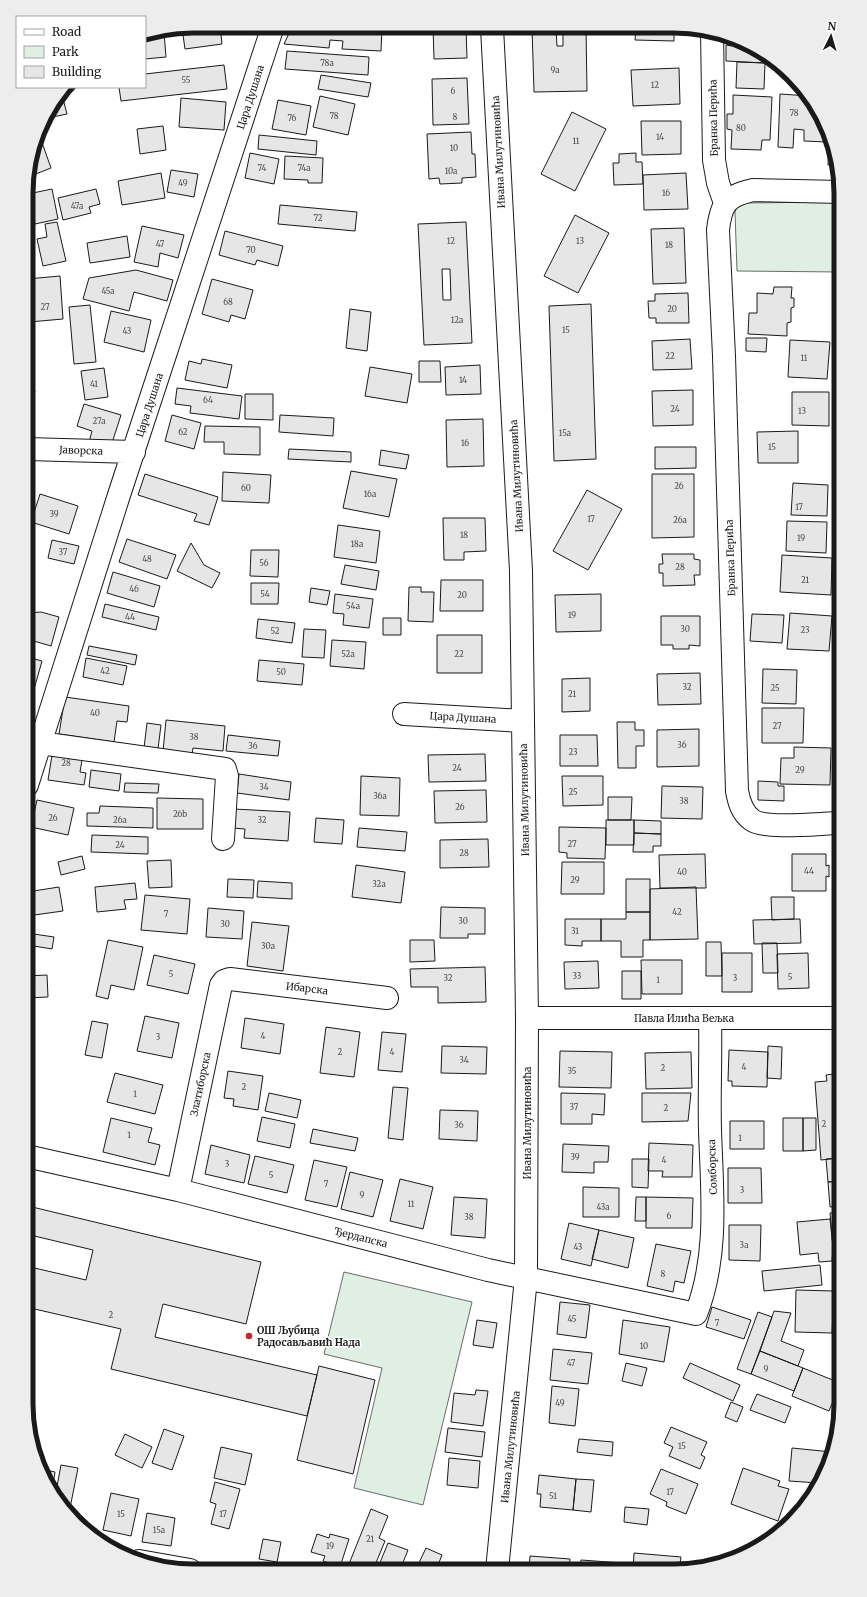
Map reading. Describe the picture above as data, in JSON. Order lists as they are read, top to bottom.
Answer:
{
  "streets": {
    "street": [
      "Цара Душана",
      "Бранка Перића",
      "Ивана Милутиновића",
      "Јаворска",
      "Ибарска",
      "Павла Илића Вељка",
      "Златиборска",
      "Сомборска",
      "Ђердапска"
    ]
  },
  "crossings": [
    ["Цара Душана", "Ивана Милутиновића"],
    ["Цара Душана", "Јаворска"],
    ["Ивана Милутиновића", "Павла Илића Вељка"],
    ["Ивана Милутиновића", "Ђердапска"],
    ["Ибарска", "Златиборска"],
    ["Павла Илића Вељка", "Сомборска"],
    ["Златиборска", "Ђердапска"],
    ["Сомборска", "Ђердапска"]
  ],
  "places": ["ОШ Љубица Радосављавић Нада"],
  "house_numbers": [
    "78a",
    "9a",
    "55",
    "12",
    "6",
    "78",
    "78",
    "8",
    "76",
    "80",
    "14",
    "11",
    "10",
    "74",
    "74a",
    "10a",
    "49",
    "16",
    "47a",
    "72",
    "12",
    "13",
    "47",
    "18",
    "70",
    "45a",
    "68",
    "27",
    "20",
    "12a",
    "15",
    "43",
    "22",
    "11",
    "14",
    "41",
    "64",
    "24",
    "13",
    "27a",
    "62",
    "15a",
    "16",
    "15",
    "26",
    "60",
    "16a",
    "17",
    "39",
    "17",
    "26a",
    "18",
    "19",
    "18a",
    "37",
    "48",
    "56",
    "28",
    "21",
    "46",
    "54",
    "20",
    "54a",
    "19",
    "44",
    "30",
    "23",
    "52",
    "52a",
    "22",
    "42",
    "50",
    "32",
    "25",
    "21",
    "40",
    "27",
    "38",
    "36",
    "36",
    "23",
    "28",
    "24",
    "29",
    "34",
    "25",
    "36a",
    "38",
    "26",
    "26b",
    "26",
    "26a",
    "32",
    "27",
    "24",
    "28",
    "44",
    "40",
    "29",
    "32a",
    "42",
    "7",
    "30",
    "30",
    "31",
    "30a",
    "5",
    "33",
    "5",
    "32",
    "3",
    "1",
    "4",
    "3",
    "2",
    "4",
    "34",
    "4",
    "2",
    "35",
    "2",
    "1",
    "37",
    "2",
    "2",
    "36",
    "1",
    "1",
    "39",
    "4",
    "3",
    "5",
    "7",
    "3",
    "9",
    "11",
    "43a",
    "6",
    "38",
    "3a",
    "43",
    "8",
    "2",
    "45",
    "7",
    "10",
    "47",
    "9",
    "49",
    "15",
    "17",
    "51",
    "15",
    "17",
    "15a",
    "21",
    "19"
  ],
  "legend": ["Road", "Park", "Building"],
  "north": "top"
}
